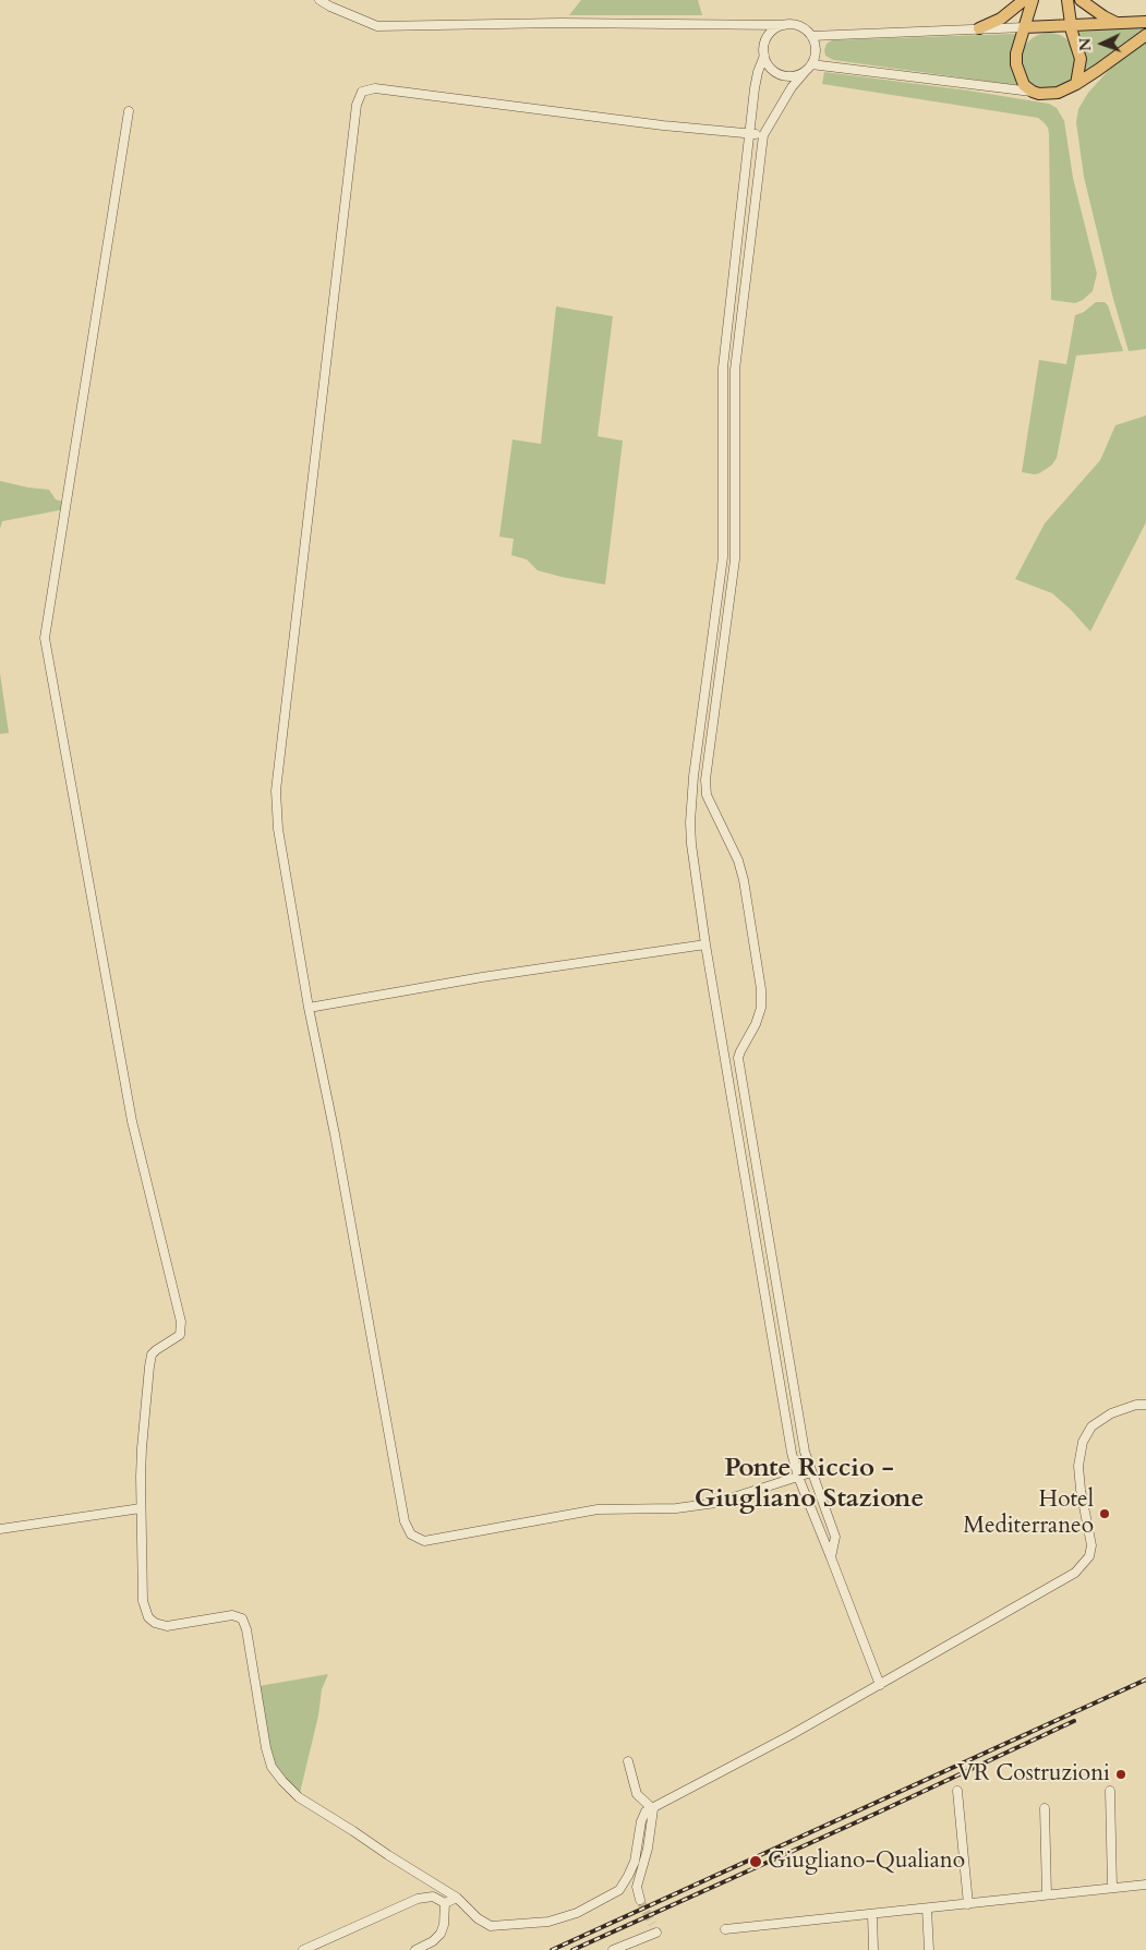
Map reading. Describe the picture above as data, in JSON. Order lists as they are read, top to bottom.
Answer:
{
  "districts": ["Ponte Riccio - Giugliano Stazione"],
  "places": ["Hotel Mediterraneo", "VR Costruzioni", "Giugliano-Qualiano"],
  "north": "left"
}
